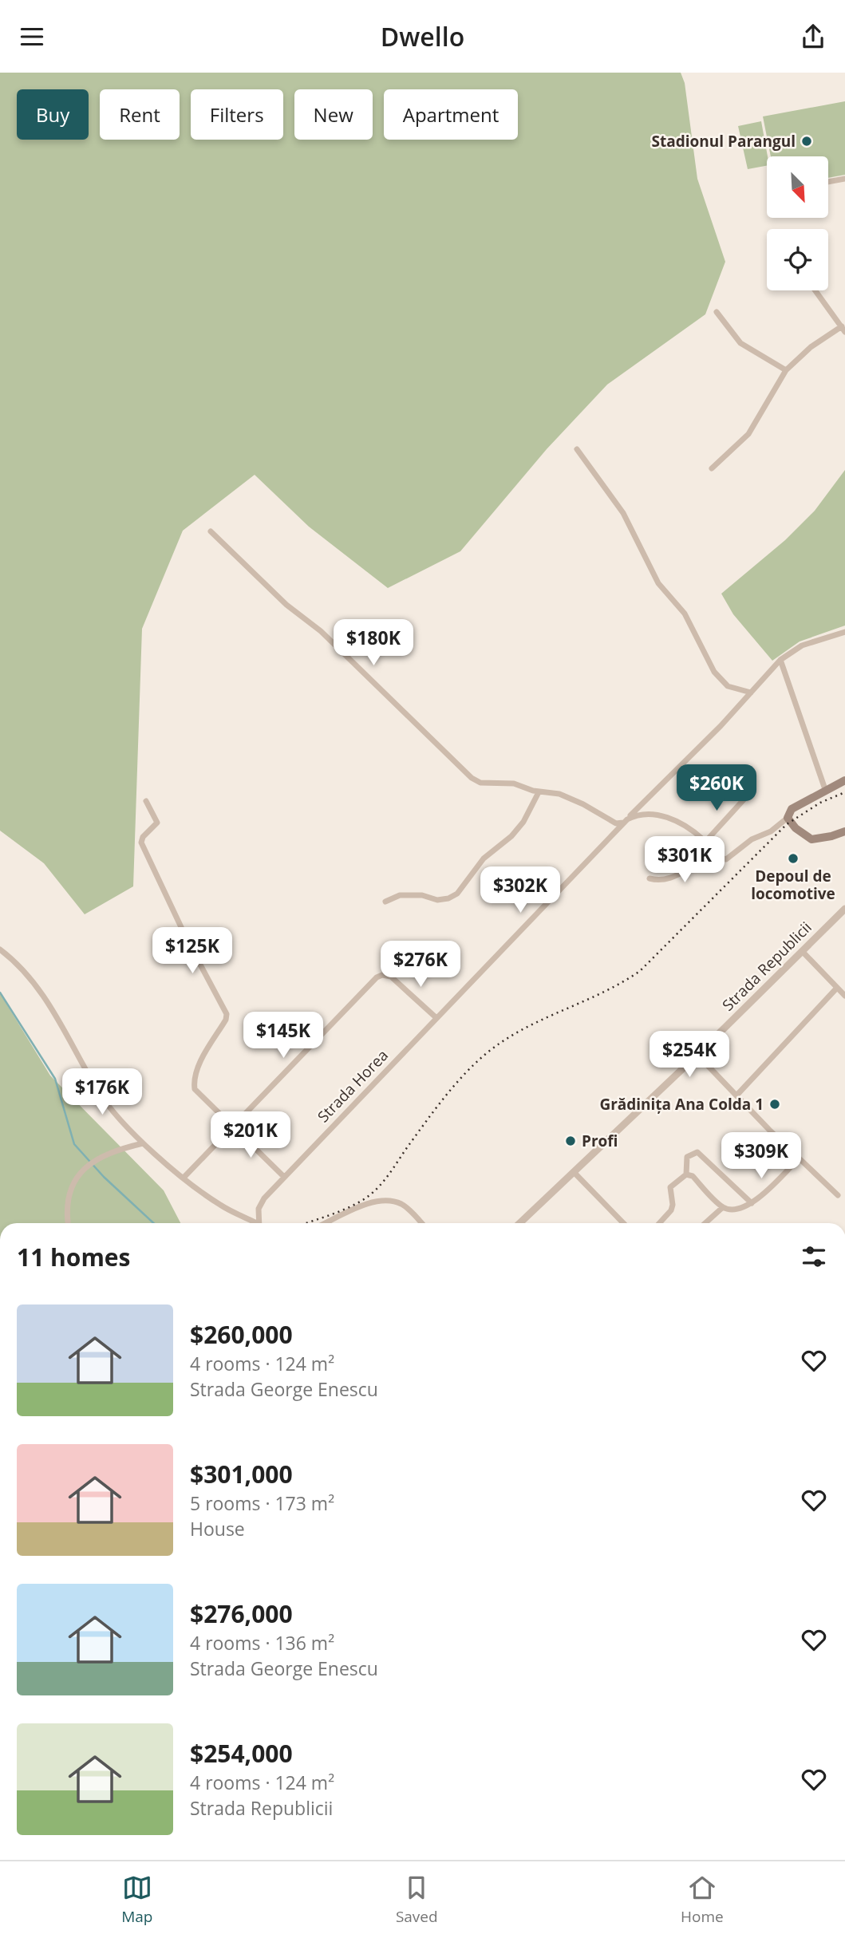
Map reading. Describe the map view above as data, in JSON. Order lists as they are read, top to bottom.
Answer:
{
  "streets": {
    "street": ["Strada Republicii", "Strada Horea"]
  },
  "places": [
    "Stadionul Parangul",
    "Depoul de locomotive",
    "Grădinița Ana Colda 1",
    "Profi"
  ],
  "north": "bottom right",
  "page": {
    "header": "Dwello",
    "chip": [
      "Buy",
      "Rent",
      "Filters",
      "New",
      "Apartment"
    ],
    "price": [
      "$180K",
      "$260K",
      "$301K",
      "$302K",
      "$125K",
      "$276K",
      "$145K",
      "$254K",
      "$176K",
      "$201K",
      "$309K"
    ],
    "heading": "11 homes",
    "list": [
      {
        "name": "$260,000",
        "note": "4 rooms · 124 m² · Strada George Enescu"
      },
      {
        "name": "$301,000",
        "note": "5 rooms · 173 m² · House"
      },
      {
        "name": "$276,000",
        "note": "4 rooms · 136 m² · Strada George Enescu"
      },
      {
        "name": "$254,000",
        "note": "4 rooms · 124 m² · Strada Republicii"
      }
    ],
    "tabs": ["Map", "Saved", "Home"]
  }
}
